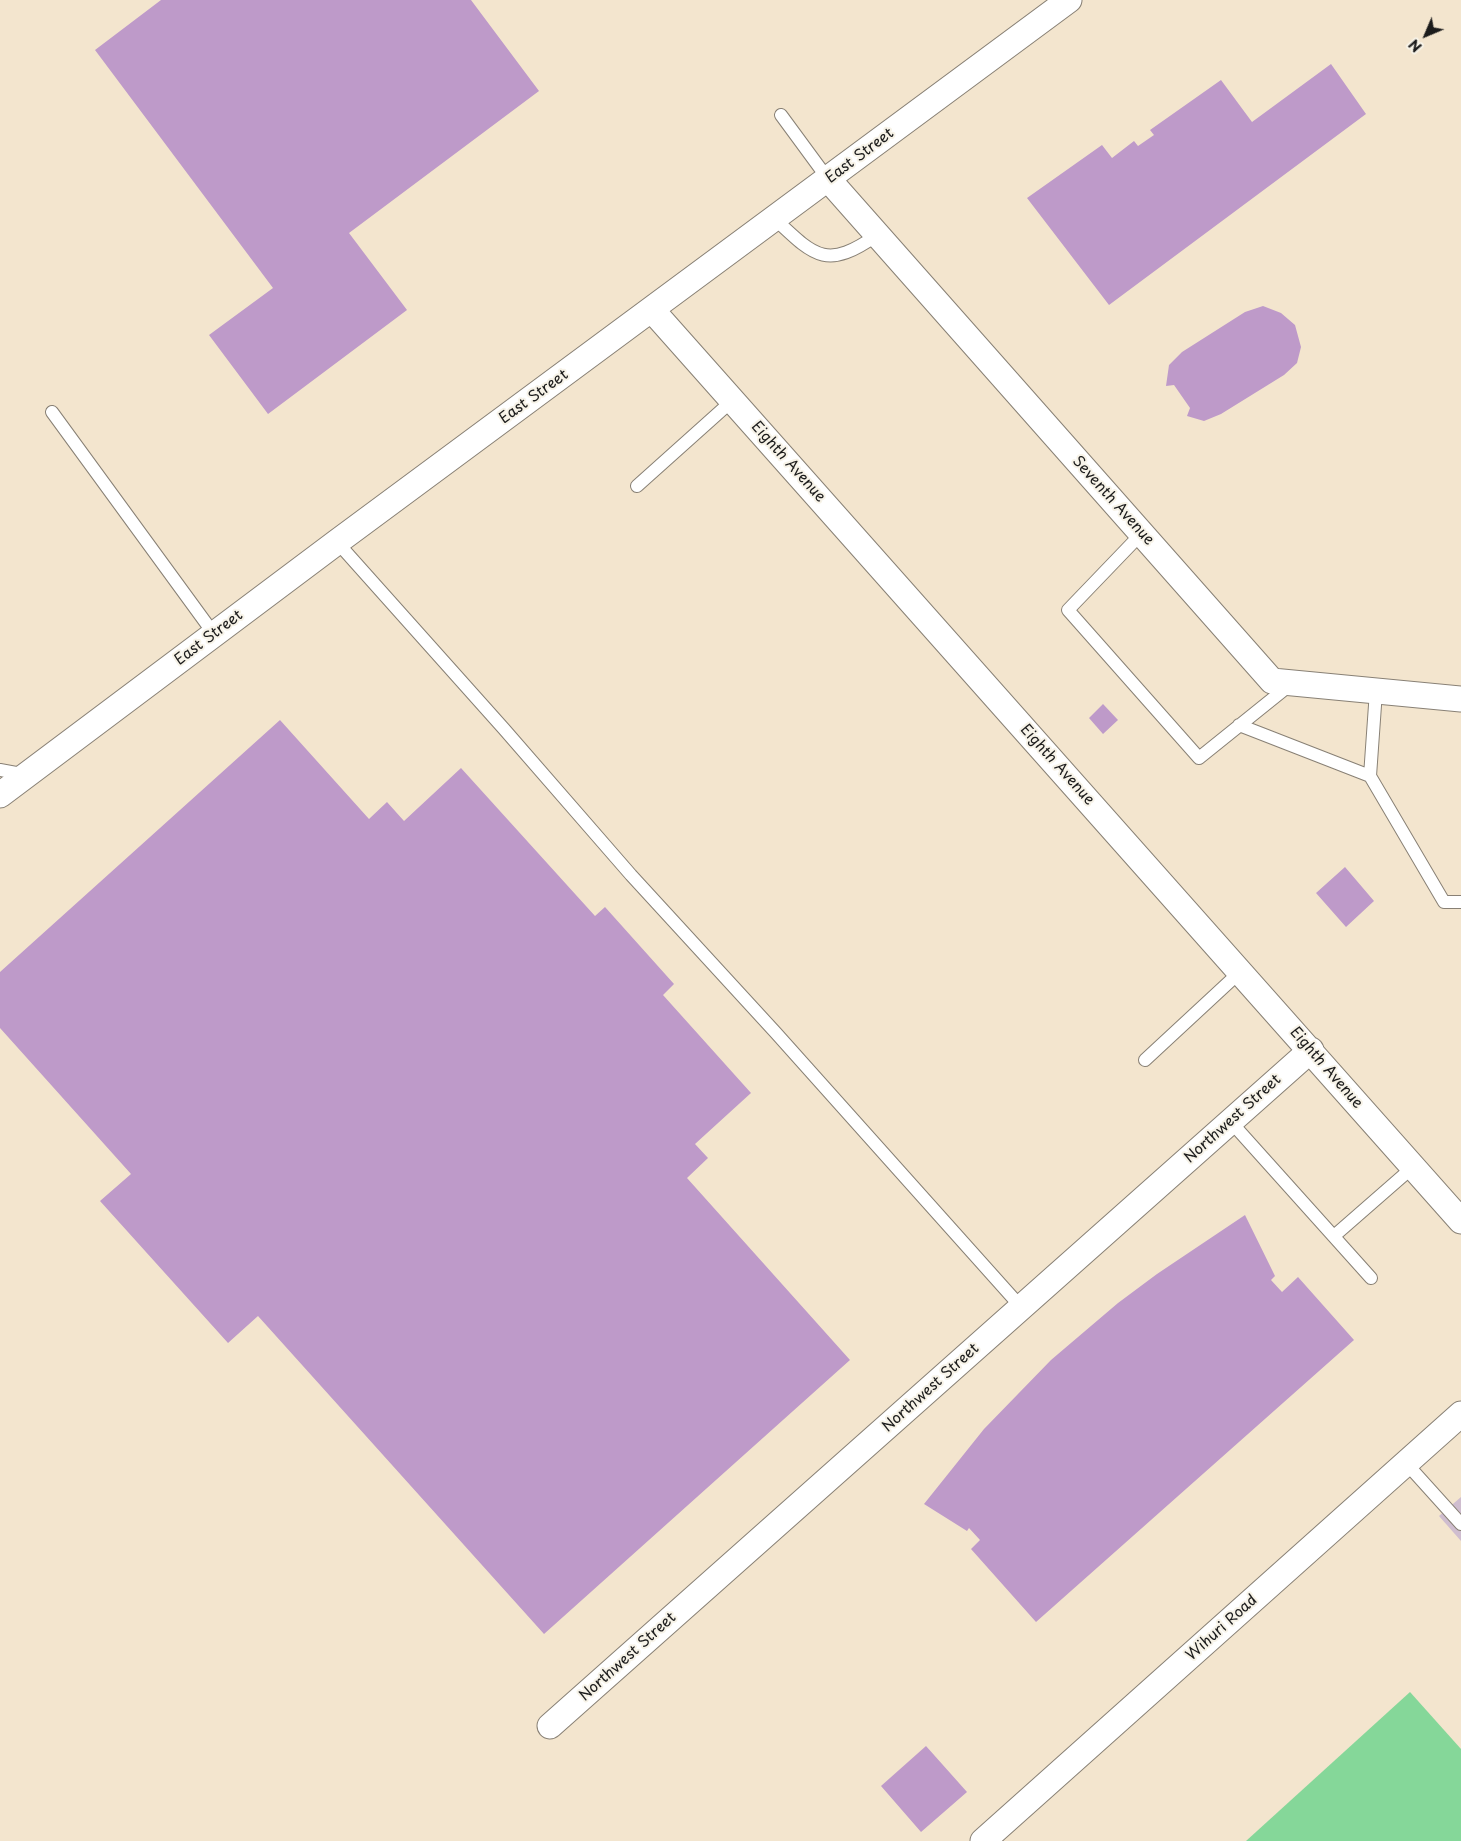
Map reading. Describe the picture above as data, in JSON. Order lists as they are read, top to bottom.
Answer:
{
  "streets": {
    "street": [
      "East Street",
      "Eighth Avenue",
      "Seventh Avenue",
      "Northwest Street",
      "Wihuri Road"
    ]
  },
  "crossings": [
    ["East Street", "Eighth Avenue"],
    ["East Street", "Seventh Avenue"],
    ["Eighth Avenue", "Northwest Street"]
  ],
  "north": "bottom left"
}
